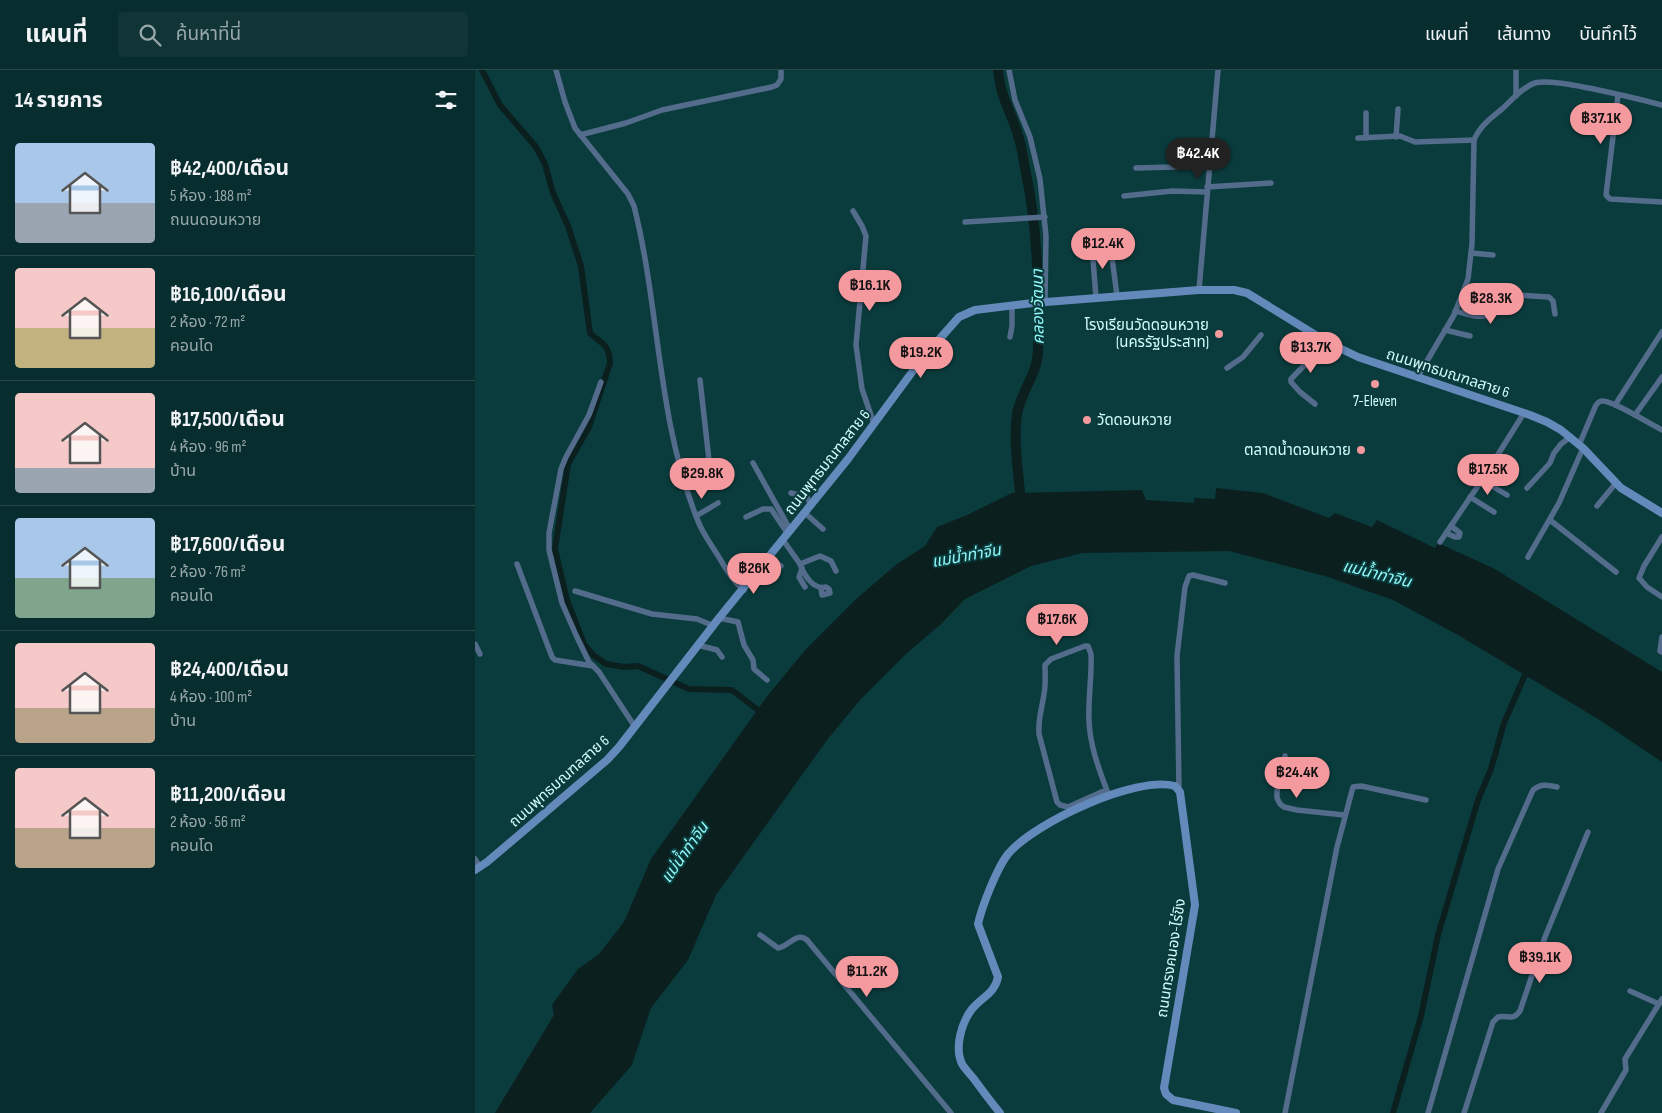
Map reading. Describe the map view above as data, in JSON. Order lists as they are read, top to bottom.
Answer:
{
  "streets": {
    "main road": ["ถนนพุทธมณฑลสาย 6", "ถนนทรงคนอง-ไร่ขิง"]
  },
  "water": ["คลองวัฒนา", "แม่น้ำท่าจีน"],
  "places": [
    "โรงเรียนวัดดอนหวาย (นครรัฐประสาท)",
    "7-Eleven",
    "วัดดอนหวาย",
    "ตลาดน้ำดอนหวาย"
  ],
  "page": {
    "header": "แผนที่",
    "search": "ค้นหาที่นี่",
    "nav": ["แผนที่", "เส้นทาง", "บันทึกไว้"],
    "heading": "14 รายการ",
    "price": [
      "฿37.1K",
      "฿42.4K",
      "฿12.4K",
      "฿16.1K",
      "฿28.3K",
      "฿13.7K",
      "฿19.2K",
      "฿17.5K",
      "฿29.8K",
      "฿26K",
      "฿17.6K",
      "฿24.4K",
      "฿39.1K",
      "฿11.2K"
    ],
    "list": [
      {
        "name": "฿42,400/เดือน",
        "note": "5 ห้อง · 188 m² · ถนนดอนหวาย"
      },
      {
        "name": "฿16,100/เดือน",
        "note": "2 ห้อง · 72 m² · คอนโด"
      },
      {
        "name": "฿17,500/เดือน",
        "note": "4 ห้อง · 96 m² · บ้าน"
      },
      {
        "name": "฿17,600/เดือน",
        "note": "2 ห้อง · 76 m² · คอนโด"
      },
      {
        "name": "฿24,400/เดือน",
        "note": "4 ห้อง · 100 m² · บ้าน"
      },
      {
        "name": "฿11,200/เดือน",
        "note": "2 ห้อง · 56 m² · คอนโด"
      }
    ]
  }
}
